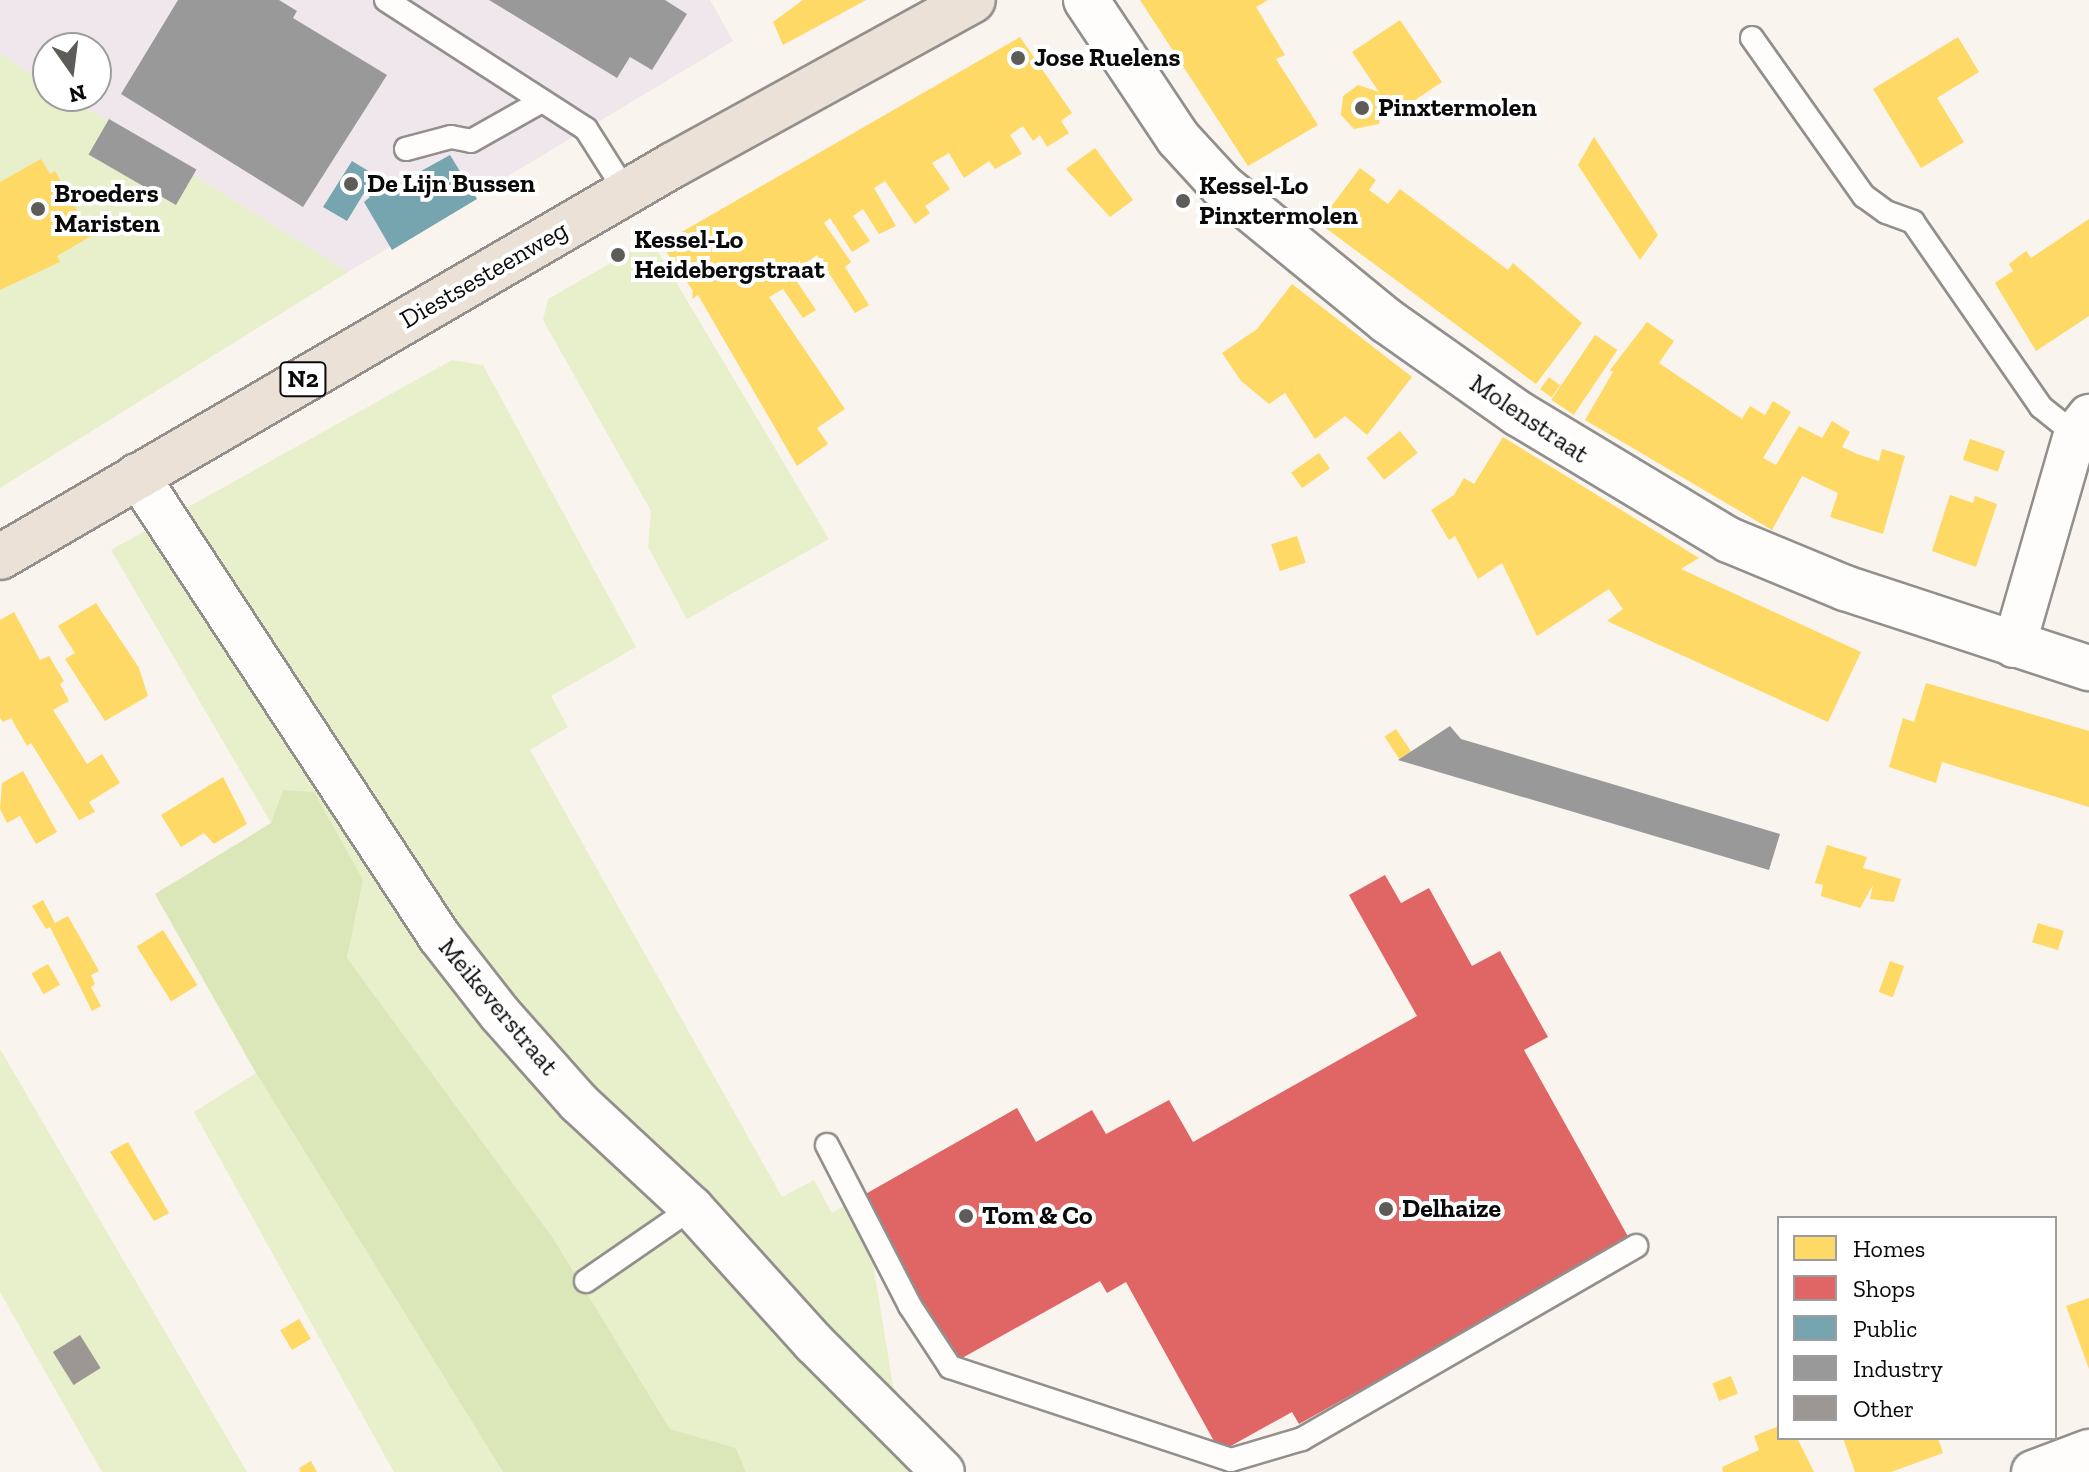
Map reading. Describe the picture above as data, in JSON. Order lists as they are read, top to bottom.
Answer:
{
  "streets": {
    "main road": ["Diestsesteenweg", "N2"],
    "street": ["Molenstraat", "Meikeverstraat"]
  },
  "crossings": [
    ["Diestsesteenweg", "Meikeverstraat"]
  ],
  "places": [
    "Jose Ruelens",
    "Pinxtermolen",
    "De Lijn Bussen",
    "Kessel-Lo Pinxtermolen",
    "Broeders Maristen",
    "Kessel-Lo Heidebergstraat",
    "Delhaize",
    "Tom & Co"
  ],
  "legend": [
    "Homes",
    "Shops",
    "Public",
    "Industry",
    "Other"
  ],
  "north": "bottom"
}
